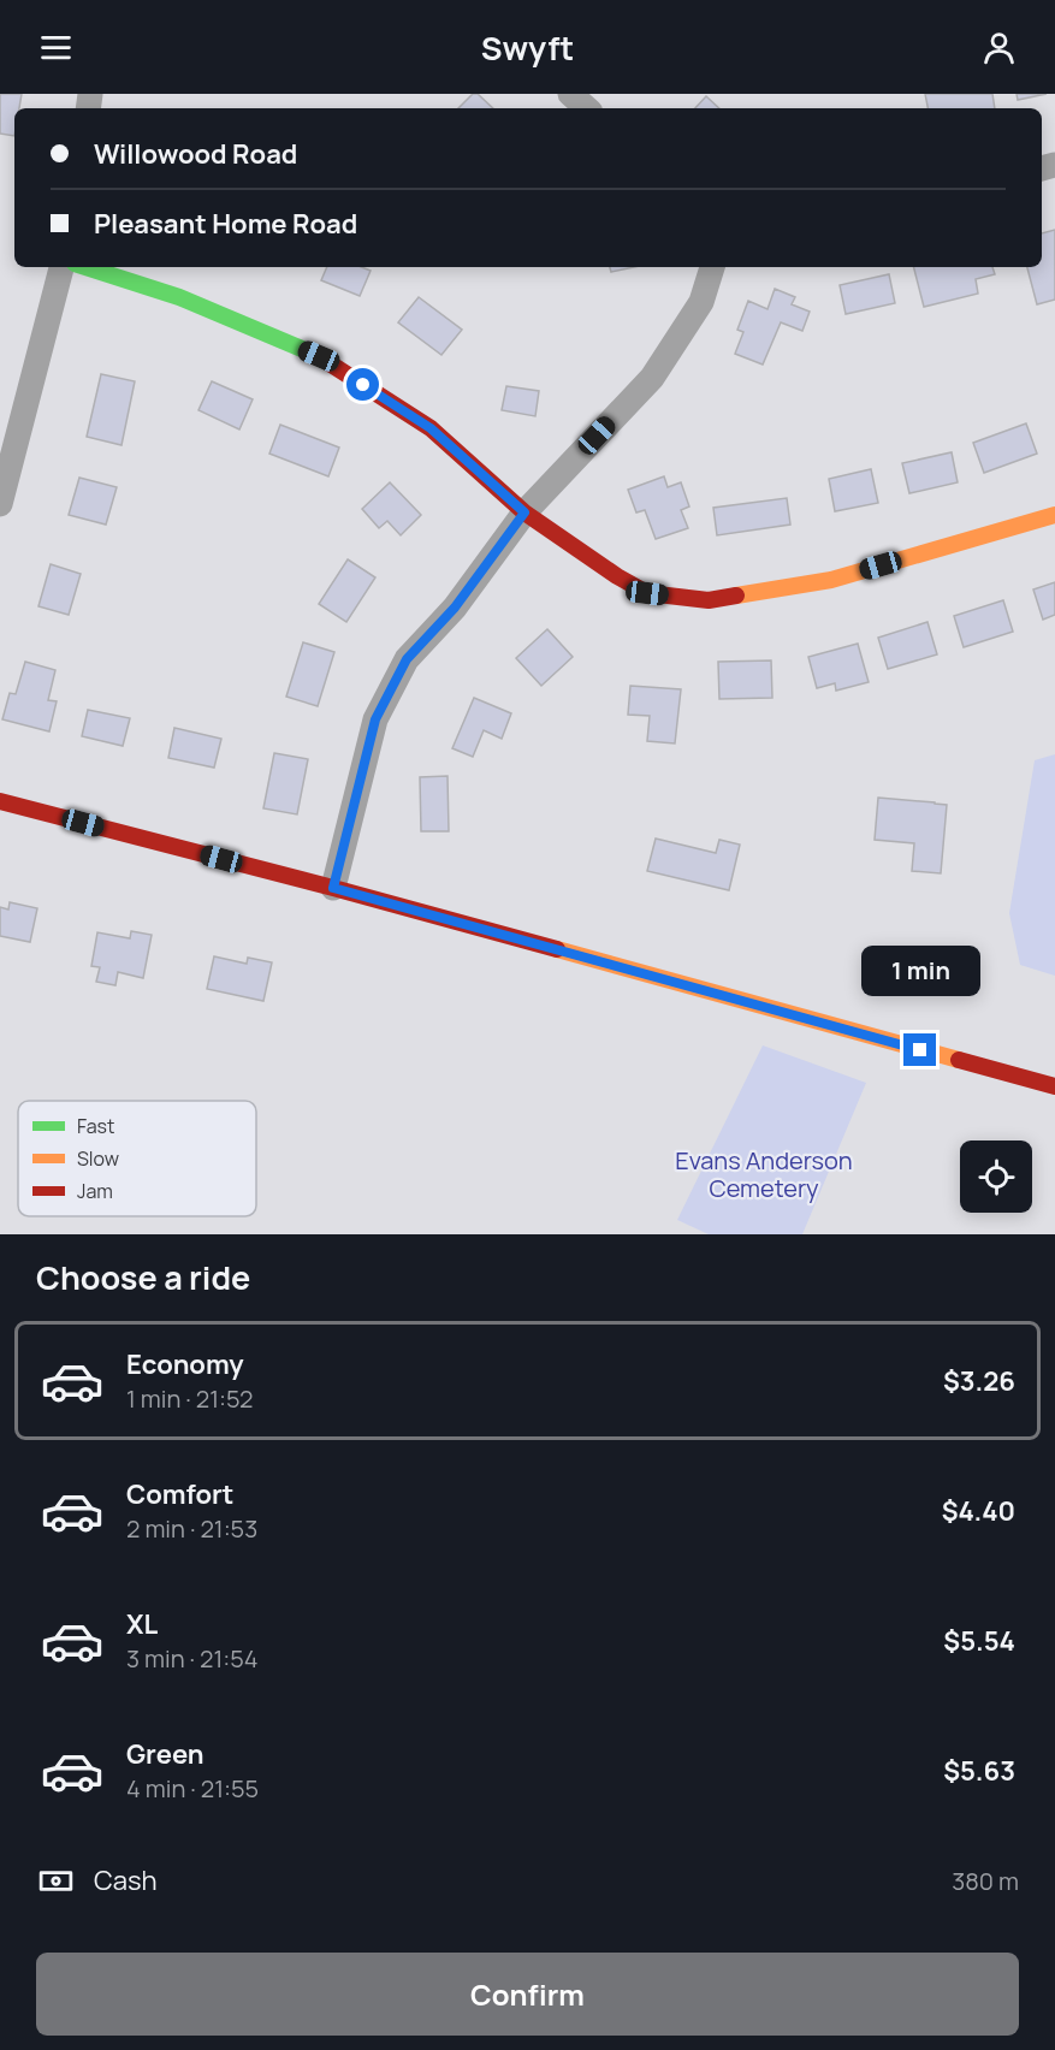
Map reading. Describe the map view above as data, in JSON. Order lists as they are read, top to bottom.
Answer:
{
  "parks": ["Evans Anderson Cemetery"],
  "legend": ["Fast", "Slow", "Jam"],
  "page": {
    "header": "Swyft",
    "banner": ["Willowood Road", "Pleasant Home Road"],
    "bubble": "1 min",
    "heading": "Choose a ride",
    "list": [
      {
        "name": "Economy",
        "note": "1 min · 21:52",
        "value": "$3.26"
      },
      {
        "name": "Comfort",
        "note": "2 min · 21:53",
        "value": "$4.40"
      },
      {
        "name": "XL",
        "note": "3 min · 21:54",
        "value": "$5.54"
      },
      {
        "name": "Green",
        "note": "4 min · 21:55",
        "value": "$5.63"
      }
    ],
    "pay": ["Cash", "380 m"],
    "buttons": "Confirm"
  }
}
